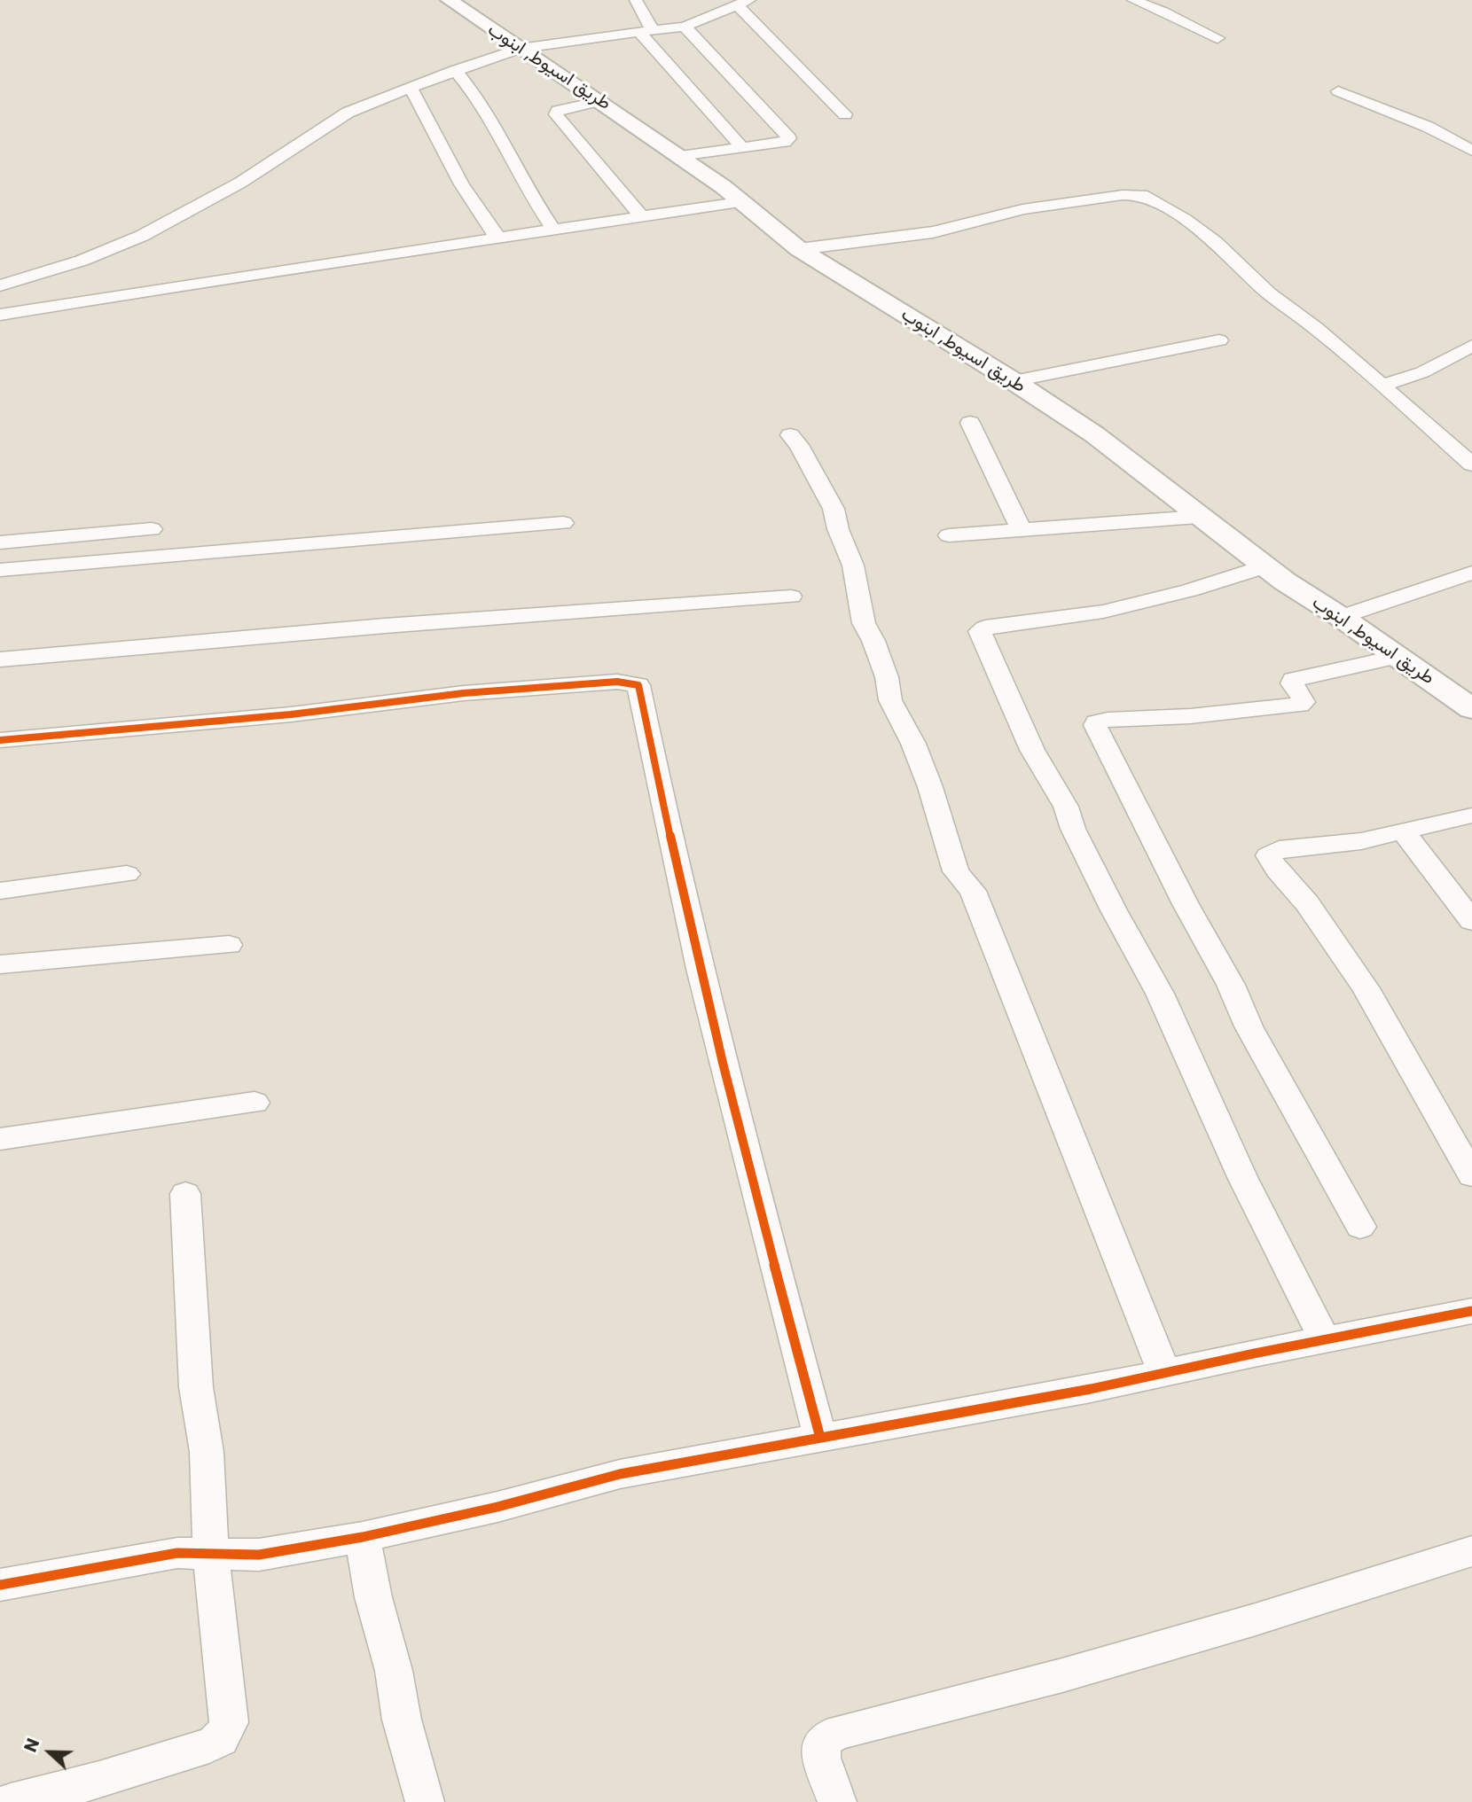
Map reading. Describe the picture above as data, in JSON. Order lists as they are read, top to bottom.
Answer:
{
  "streets": {
    "street": ["طريق اسيوط, ابنوب"]
  },
  "north": "left"
}
